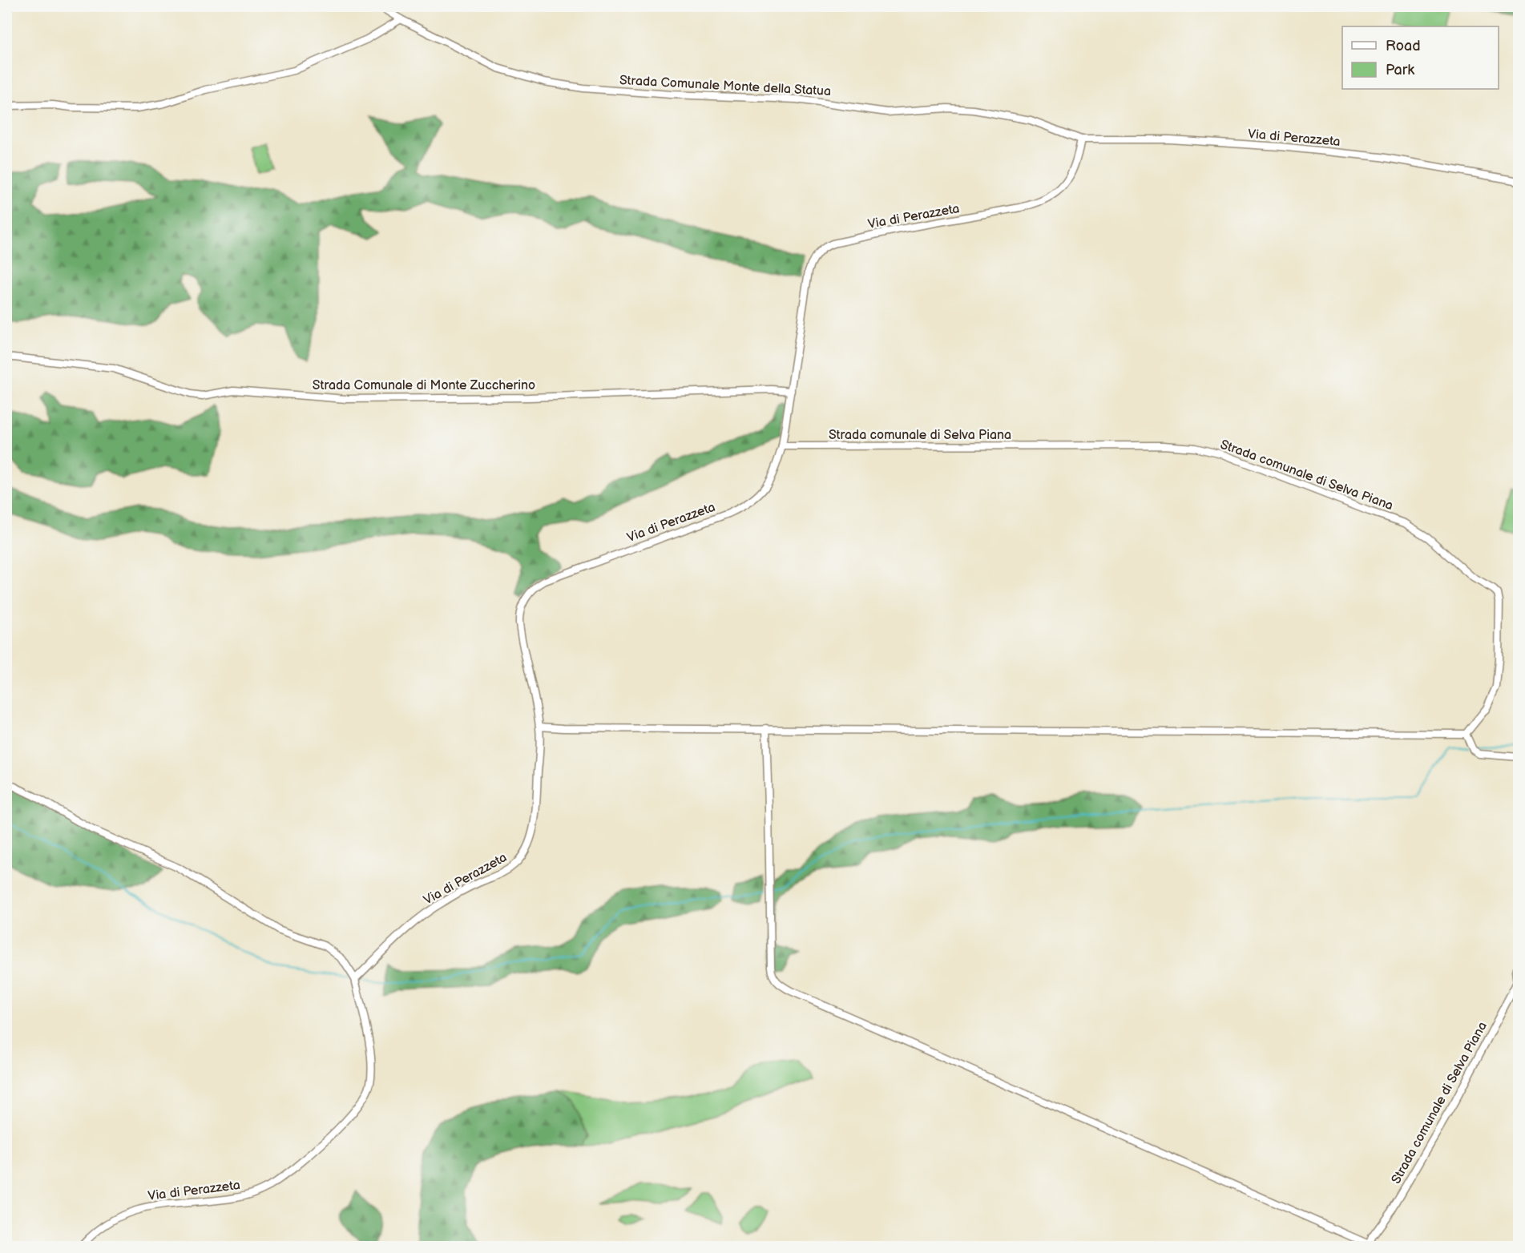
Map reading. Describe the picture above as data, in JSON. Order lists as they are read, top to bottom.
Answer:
{
  "streets": {
    "street": [
      "Strada Comunale Monte della Statua",
      "Via di Perazzeta",
      "Strada Comunale di Monte Zuccherino",
      "Strada comunale di Selva Piana"
    ]
  },
  "crossings": [
    ["Strada Comunale Monte della Statua", "Via di Perazzeta"],
    ["Via di Perazzeta", "Strada Comunale di Monte Zuccherino"],
    ["Via di Perazzeta", "Strada comunale di Selva Piana"]
  ],
  "legend": ["Road", "Park"]
}
